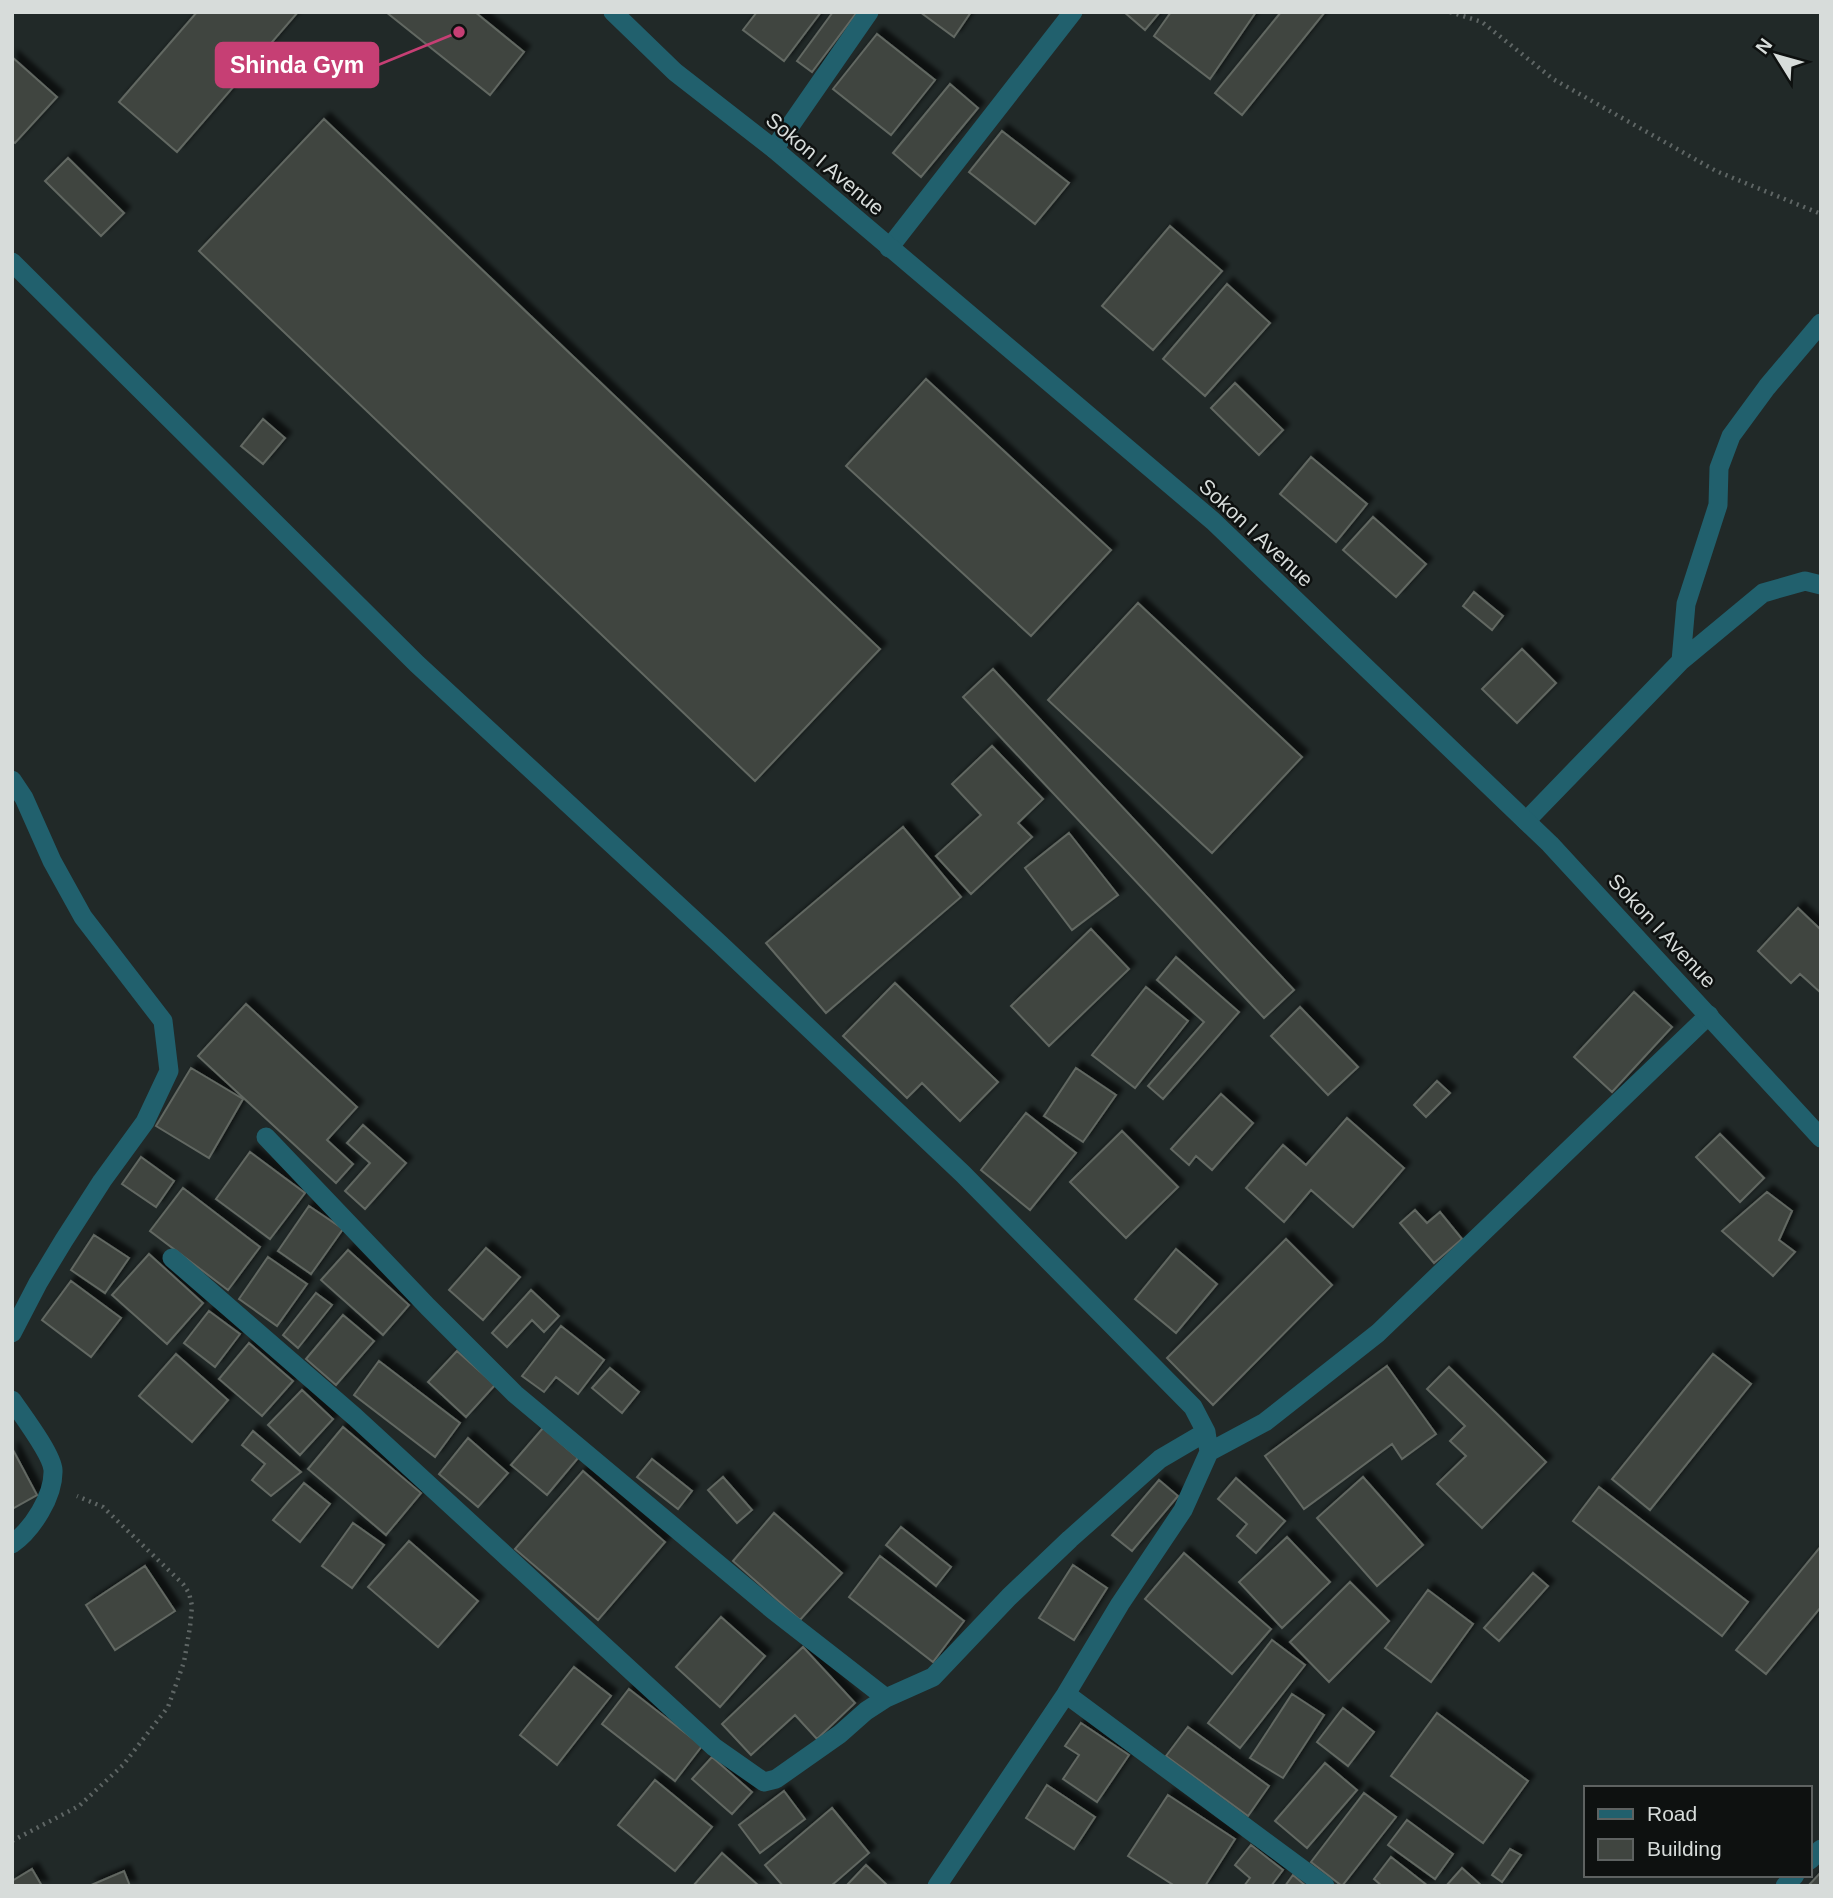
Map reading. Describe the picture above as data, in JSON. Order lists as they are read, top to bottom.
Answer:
{
  "streets": {
    "street": ["Sokon I Avenue"]
  },
  "places": ["Shinda Gym"],
  "legend": ["Road", "Building"],
  "north": "top left"
}
